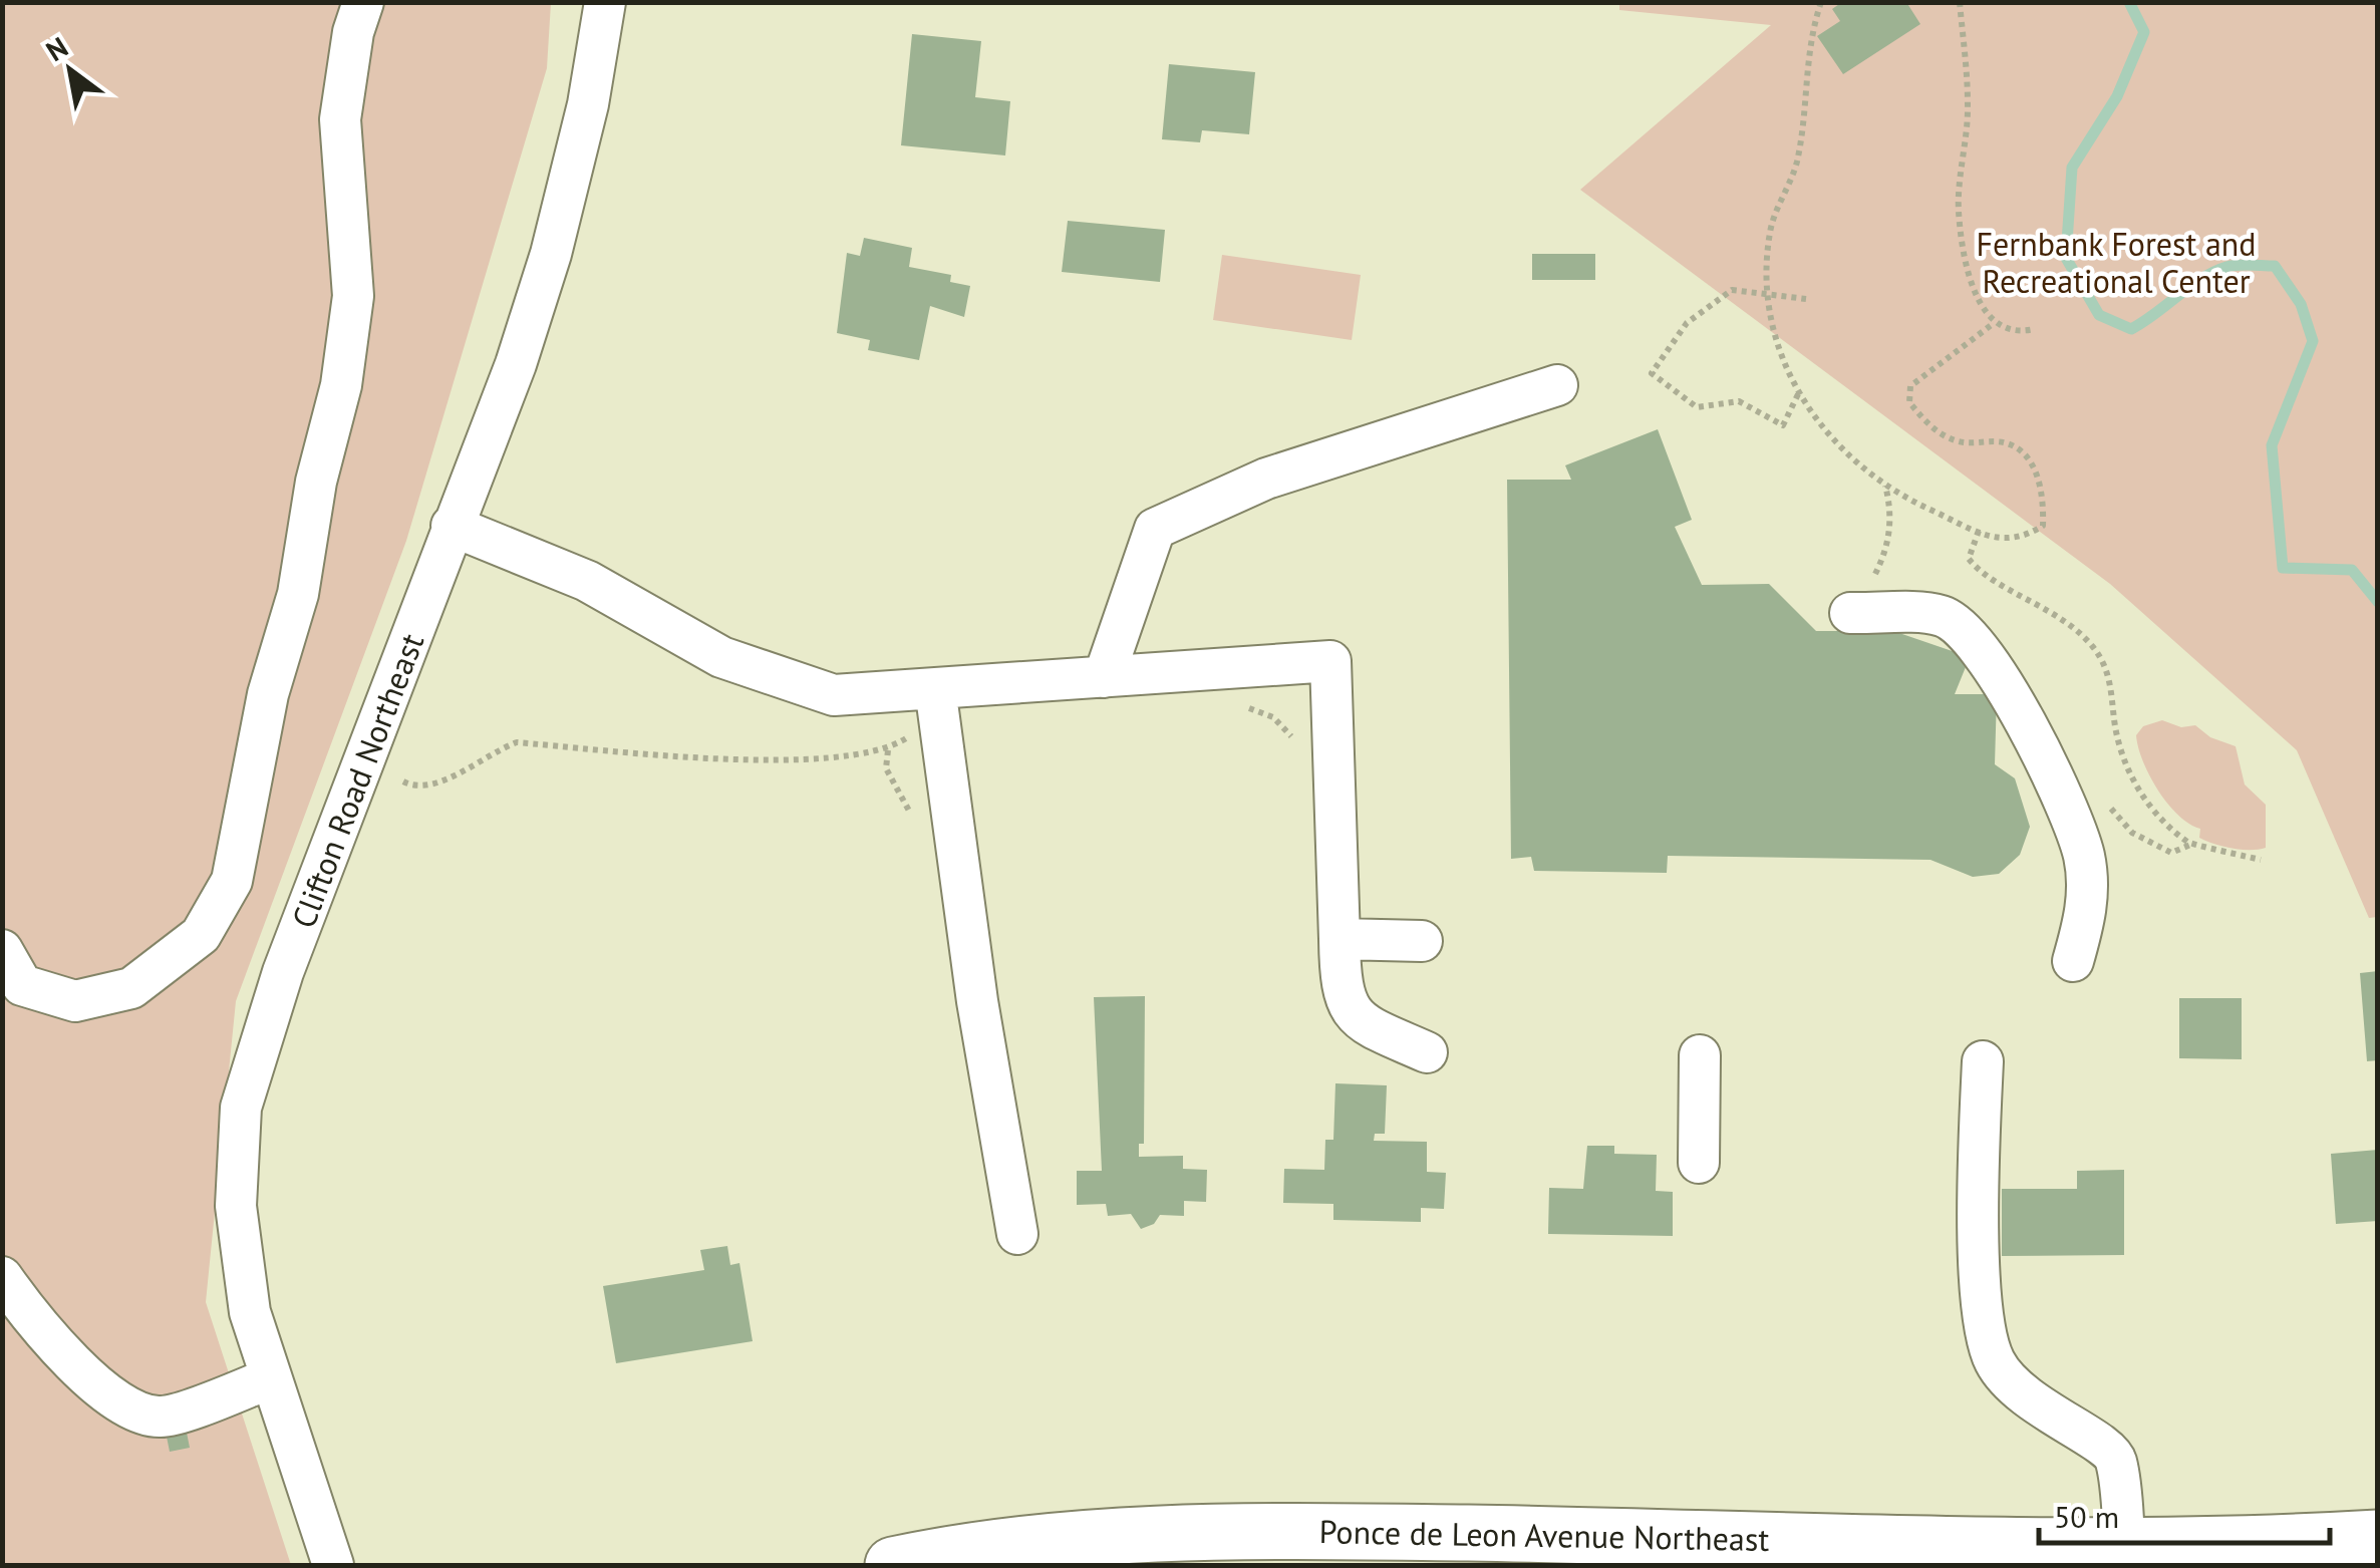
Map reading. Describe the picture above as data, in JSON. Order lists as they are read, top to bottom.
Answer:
{
  "streets": {
    "highway": ["Ponce de Leon Avenue Northeast"],
    "street": ["Clifton Road Northeast"]
  },
  "parks": ["Fernbank Forest and Recreational Center"],
  "scale_bar": "50 m",
  "north": "top left"
}
